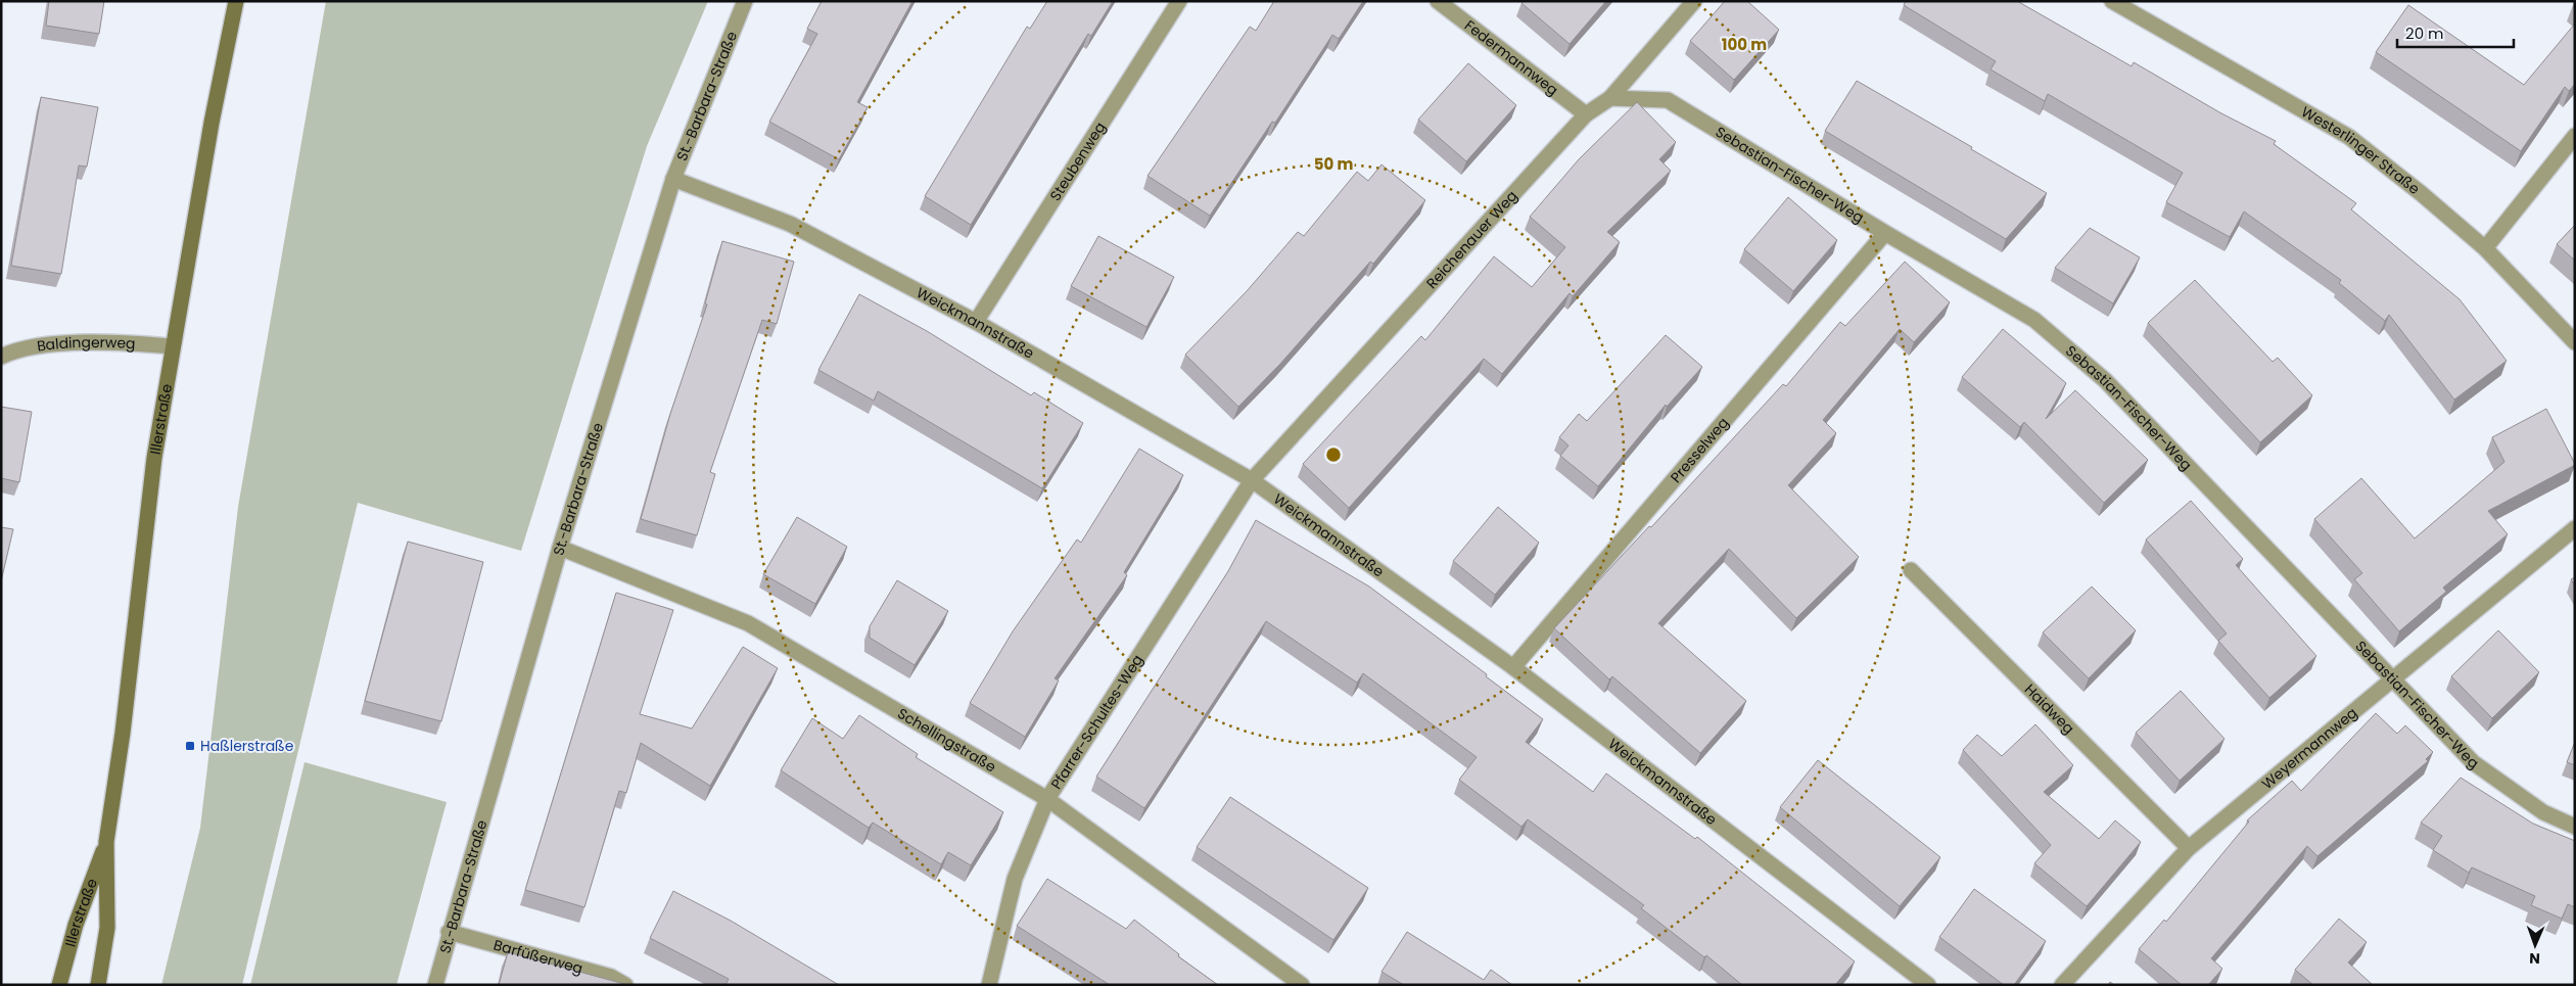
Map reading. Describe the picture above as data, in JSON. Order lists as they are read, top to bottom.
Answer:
{
  "streets": {
    "main road": ["Illerstraße"],
    "street": [
      "Federmannweg",
      "St.-Barbara-Straße",
      "Westerlinger Straße",
      "Steubenweg",
      "Sebastian-Fischer-Weg",
      "Reichenauer Weg",
      "Weickmannstraße",
      "Baldingerweg",
      "Presselweg",
      "Haidweg",
      "Pfarrer-Schultes-Weg",
      "Schellingstraße",
      "Weyermannweg",
      "Barfüßerweg"
    ]
  },
  "crossings": [
    ["Federmannweg", "Reichenauer Weg"],
    ["St.-Barbara-Straße", "Weickmannstraße"],
    ["St.-Barbara-Straße", "Schellingstraße"],
    ["St.-Barbara-Straße", "Barfüßerweg"],
    ["Steubenweg", "Weickmannstraße"],
    ["Sebastian-Fischer-Weg", "Reichenauer Weg"],
    ["Sebastian-Fischer-Weg", "Presselweg"],
    ["Sebastian-Fischer-Weg", "Weyermannweg"],
    ["Reichenauer Weg", "Weickmannstraße"],
    ["Reichenauer Weg", "Pfarrer-Schultes-Weg"],
    ["Weickmannstraße", "Presselweg"],
    ["Weickmannstraße", "Pfarrer-Schultes-Weg"],
    ["Baldingerweg", "Illerstraße"],
    ["Haidweg", "Weyermannweg"],
    ["Pfarrer-Schultes-Weg", "Schellingstraße"]
  ],
  "places": {
    "transit": ["Haßlerstraße"]
  },
  "scale_bar": "20 m",
  "north": "bottom",
  "rings": ["100 m", "50 m"]
}
